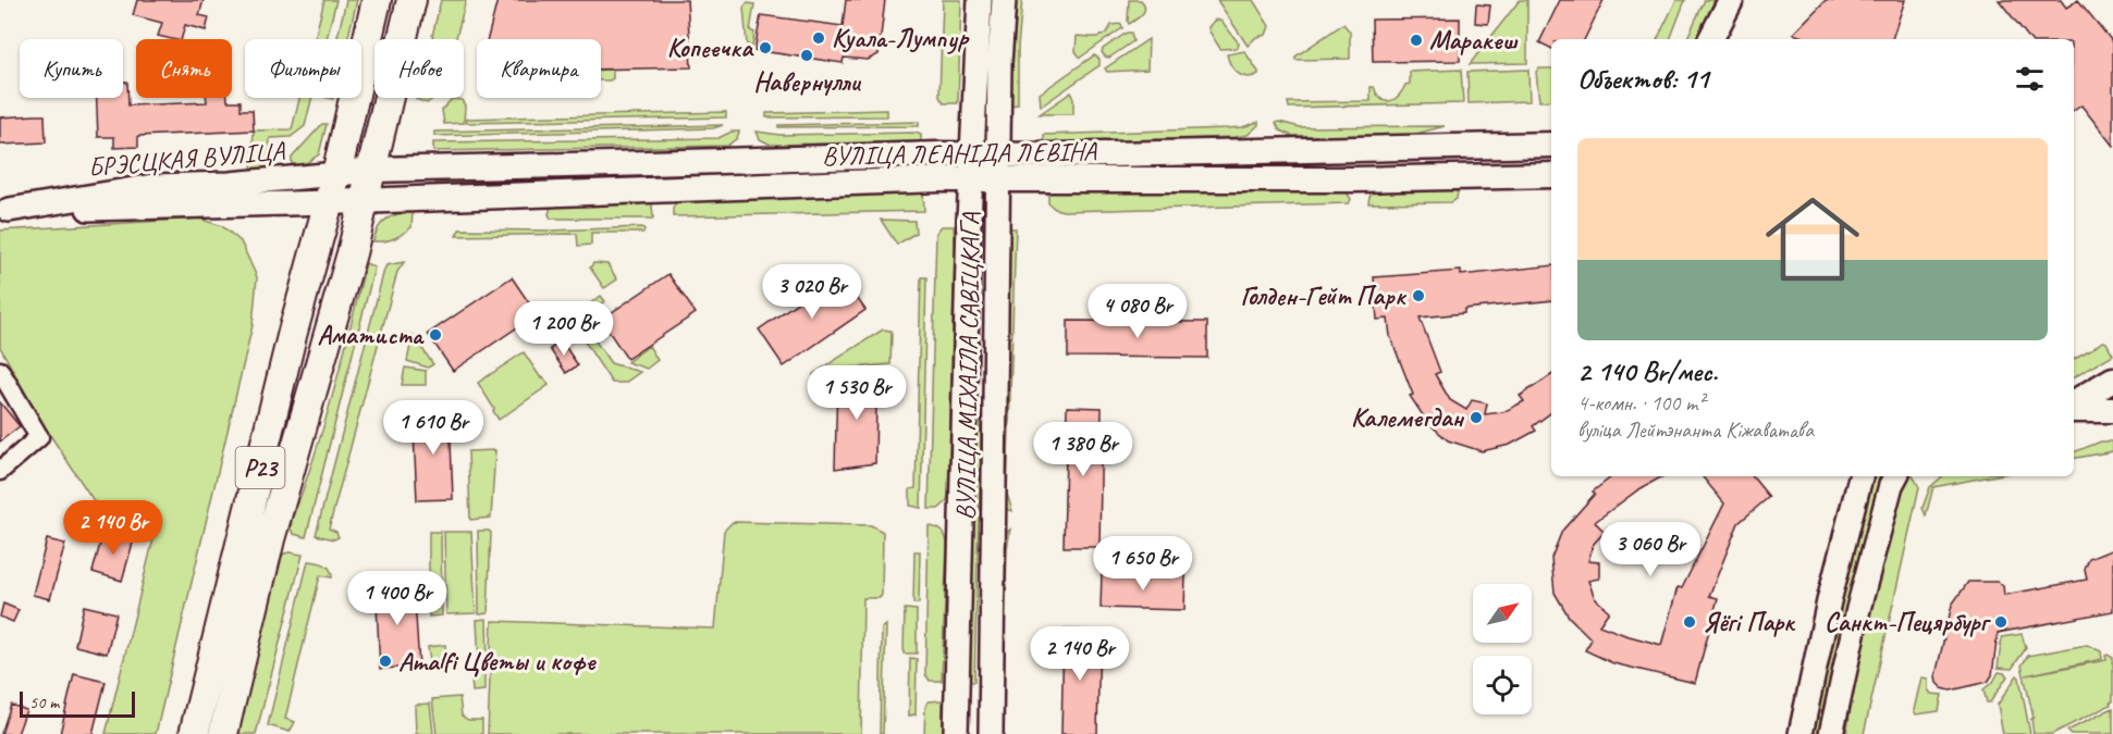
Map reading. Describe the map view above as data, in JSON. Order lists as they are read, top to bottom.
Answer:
{
  "streets": {
    "main road": ["ВУЛІЦА ЛЕАНІДА ЛЕВІНА", "БРЭСЦКАЯ ВУЛІЦА", "Р23"],
    "street": ["ВУЛІЦА МІХАІЛА САВІЦКАГА"]
  },
  "crossings": [
    ["ВУЛІЦА ЛЕАНІДА ЛЕВІНА", "БРЭСЦКАЯ ВУЛІЦА"],
    ["ВУЛІЦА ЛЕАНІДА ЛЕВІНА", "ВУЛІЦА МІХАІЛА САВІЦКАГА"],
    ["ВУЛІЦА ЛЕАНІДА ЛЕВІНА", "Р23"],
    ["БРЭСЦКАЯ ВУЛІЦА", "Р23"]
  ],
  "places": [
    "Куала-Лумпур",
    "Маракеш",
    "Копеечка",
    "Навернулли",
    "Голден-Гейт Парк",
    "Аматиста",
    "Калемегдан",
    "Яёгі Парк",
    "Санкт-Пецярбург",
    "Amalfi Цветы и кофе"
  ],
  "scale_bar": "50 m",
  "north": "top right",
  "page": {
    "chip": [
      "Купить",
      "Снять",
      "Фильтры",
      "Новое",
      "Квартира"
    ],
    "heading": "Объектов: 11",
    "list": [
      {
        "name": "2 140 Br/мес.",
        "note": "4-комн. · 100 m² · вуліца Лейтэнанта Кіжаватава"
      }
    ],
    "price": [
      "3 020 Br",
      "4 080 Br",
      "1 200 Br",
      "1 530 Br",
      "1 610 Br",
      "1 380 Br",
      "2 140 Br",
      "3 060 Br",
      "1 650 Br",
      "1 400 Br",
      "2 140 Br"
    ],
    "scale": "50 m"
  }
}
